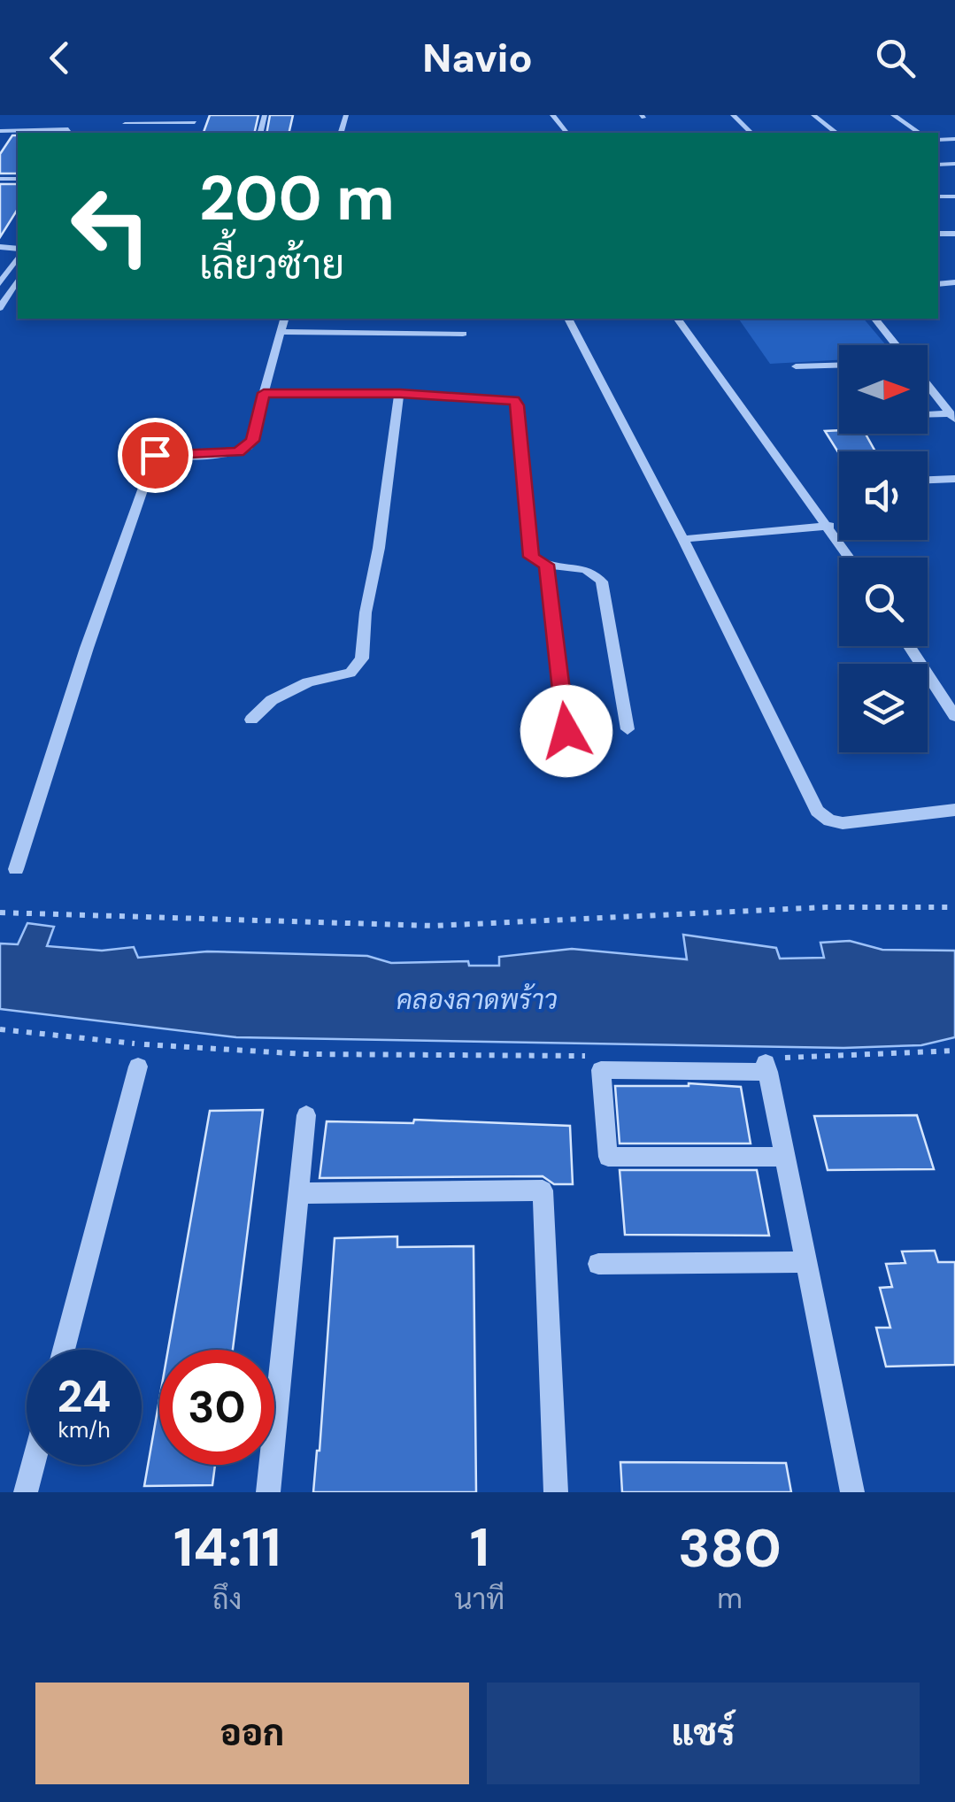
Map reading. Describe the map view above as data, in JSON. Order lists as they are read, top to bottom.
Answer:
{
  "water": ["คลองลาดพร้าว"],
  "north": "right",
  "page": {
    "header": "Navio",
    "turn": ["200 m", "เลี้ยวซ้าย"],
    "speed": "24 km/h",
    "limit": "30",
    "eta": [
      "14:11",
      "ถึง",
      "1",
      "นาที",
      "380",
      "m"
    ],
    "buttons": ["ออก", "แชร์"]
  }
}
